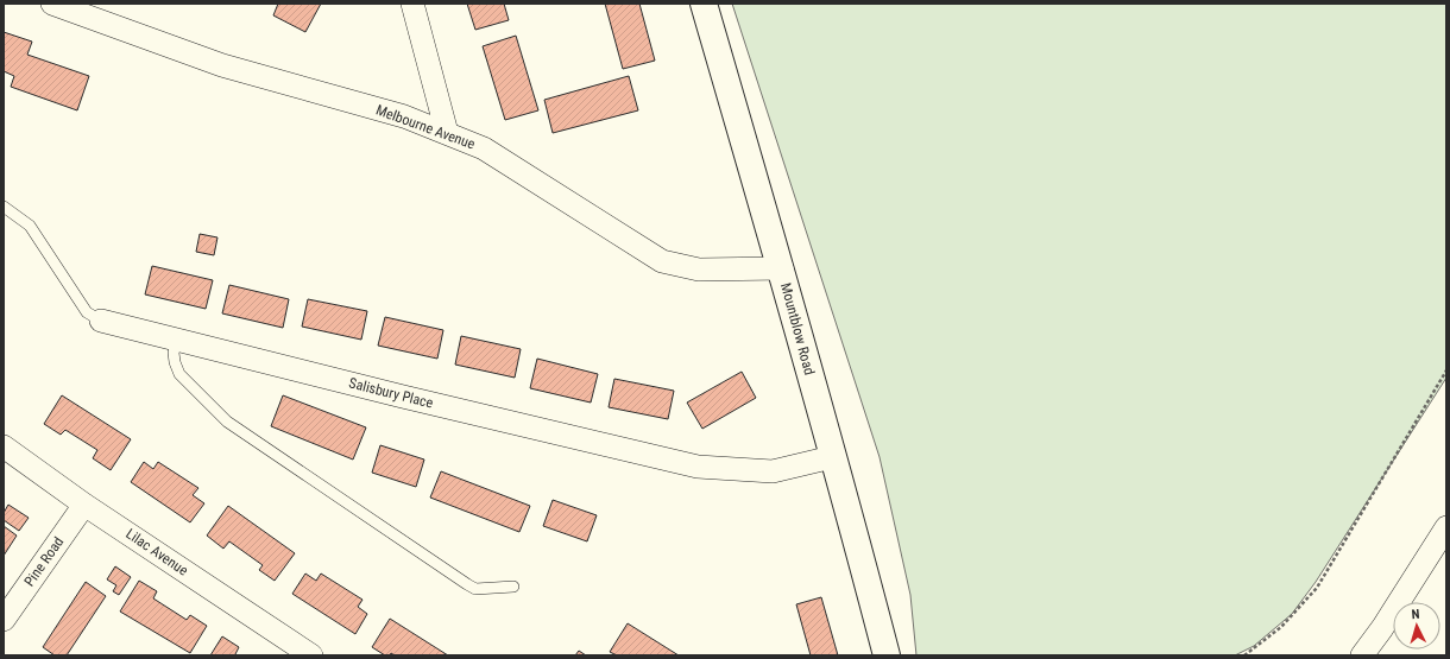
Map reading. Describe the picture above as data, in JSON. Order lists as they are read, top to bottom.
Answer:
{
  "streets": {
    "street": [
      "Melbourne Avenue",
      "Mountblow Road",
      "Salisbury Place",
      "Lilac Avenue",
      "Pine Road"
    ]
  },
  "crossings": [
    ["Melbourne Avenue", "Mountblow Road"],
    ["Mountblow Road", "Salisbury Place"],
    ["Lilac Avenue", "Pine Road"]
  ],
  "north": "top"
}
